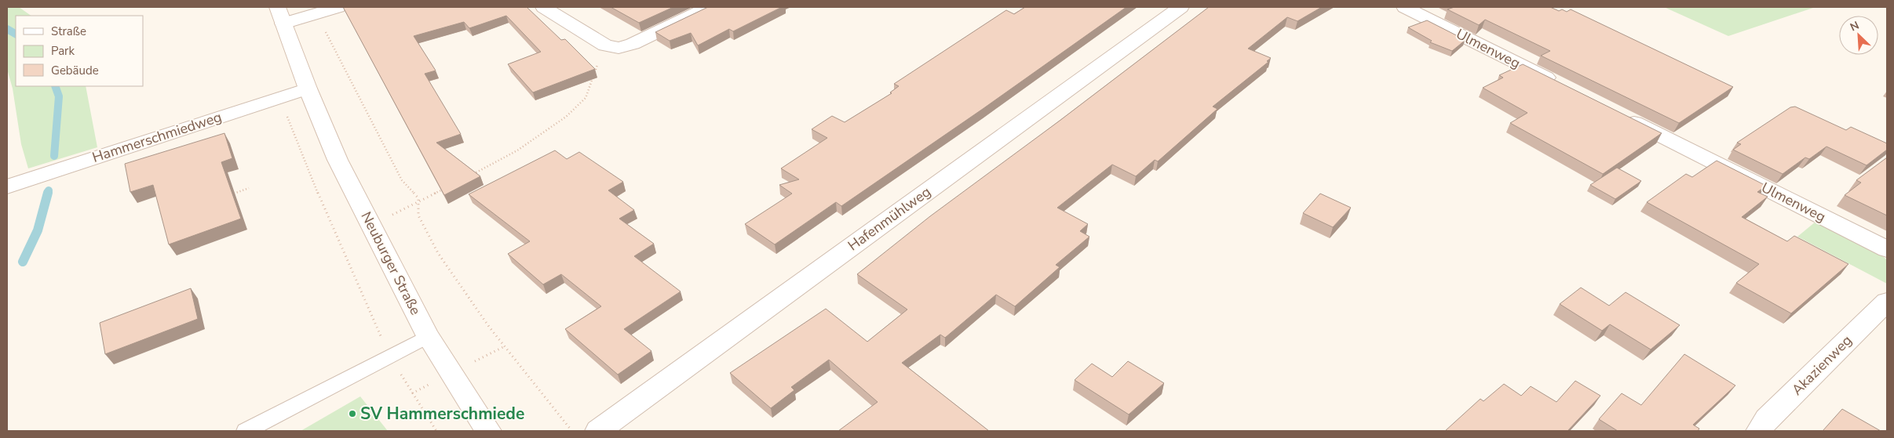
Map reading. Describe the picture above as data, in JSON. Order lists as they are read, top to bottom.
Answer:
{
  "streets": {
    "street": [
      "Ulmenweg",
      "Hammerschmiedweg",
      "Hafenmühlweg",
      "Neuburger Straße",
      "Akazienweg"
    ]
  },
  "crossings": [
    ["Hammerschmiedweg", "Neuburger Straße"]
  ],
  "places": ["SV Hammerschmiede"],
  "legend": ["Straße", "Park", "Gebäude"],
  "north": "top left"
}
